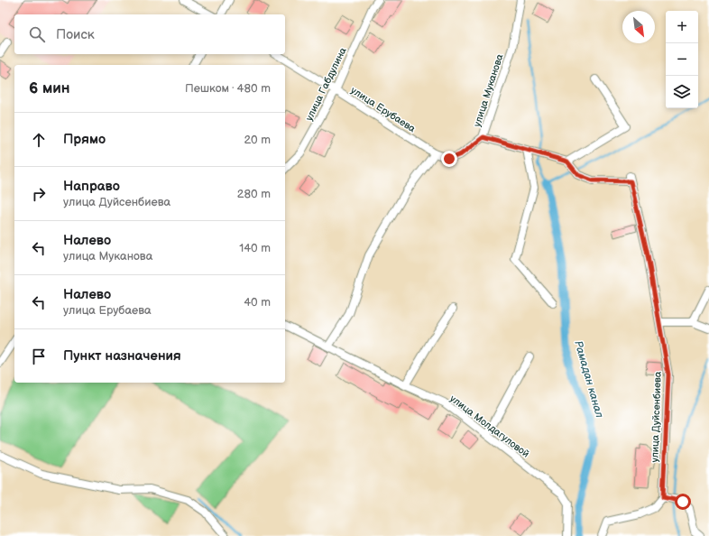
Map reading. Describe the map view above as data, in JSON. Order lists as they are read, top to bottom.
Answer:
{
  "streets": {
    "street": [
      "улица Габдулина",
      "улица Муканова",
      "улица Ерубаева",
      "улица Дуйсенбиева",
      "улица Молдагуловой"
    ]
  },
  "crossings": [
    ["улица Габдулина", "улица Ерубаева"],
    ["улица Муканова", "улица Ерубаева"],
    ["улица Муканова", "улица Дуйсенбиева"]
  ],
  "water": ["Рамадан канал"],
  "north": "bottom right",
  "page": {
    "map_buttons": ["+", "−"],
    "search": "Поиск",
    "heading": ["6 мин", "Пешком · 480 m"],
    "list": [
      ["Прямо", "20 m"],
      ["Направо", "улица Дуйсенбиева", "280 m"],
      ["Налево", "улица Муканова", "140 m"],
      ["Налево", "улица Ерубаева", "40 m"],
      "Пункт назначения"
    ]
  }
}
